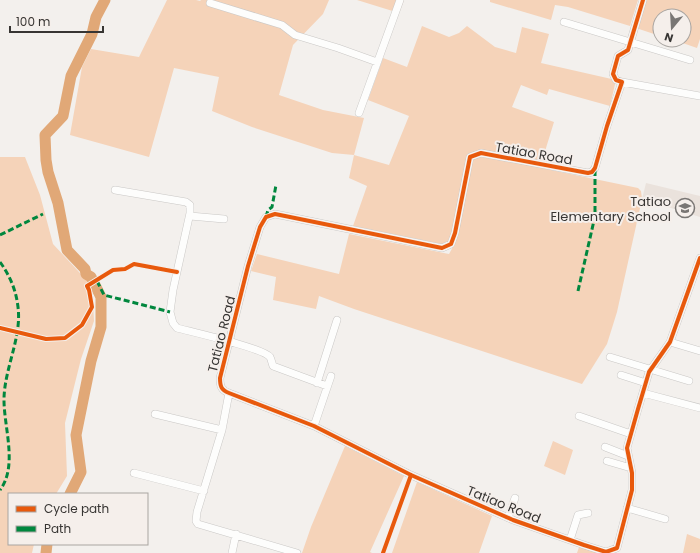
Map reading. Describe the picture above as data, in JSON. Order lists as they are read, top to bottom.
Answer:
{
  "streets": {
    "street": ["Tatiao Road"]
  },
  "places": {
    "school or university": ["Tatiao Elementary School"]
  },
  "legend": ["Cycle path", "Path"],
  "scale_bar": "100 m",
  "north": "bottom"
}
